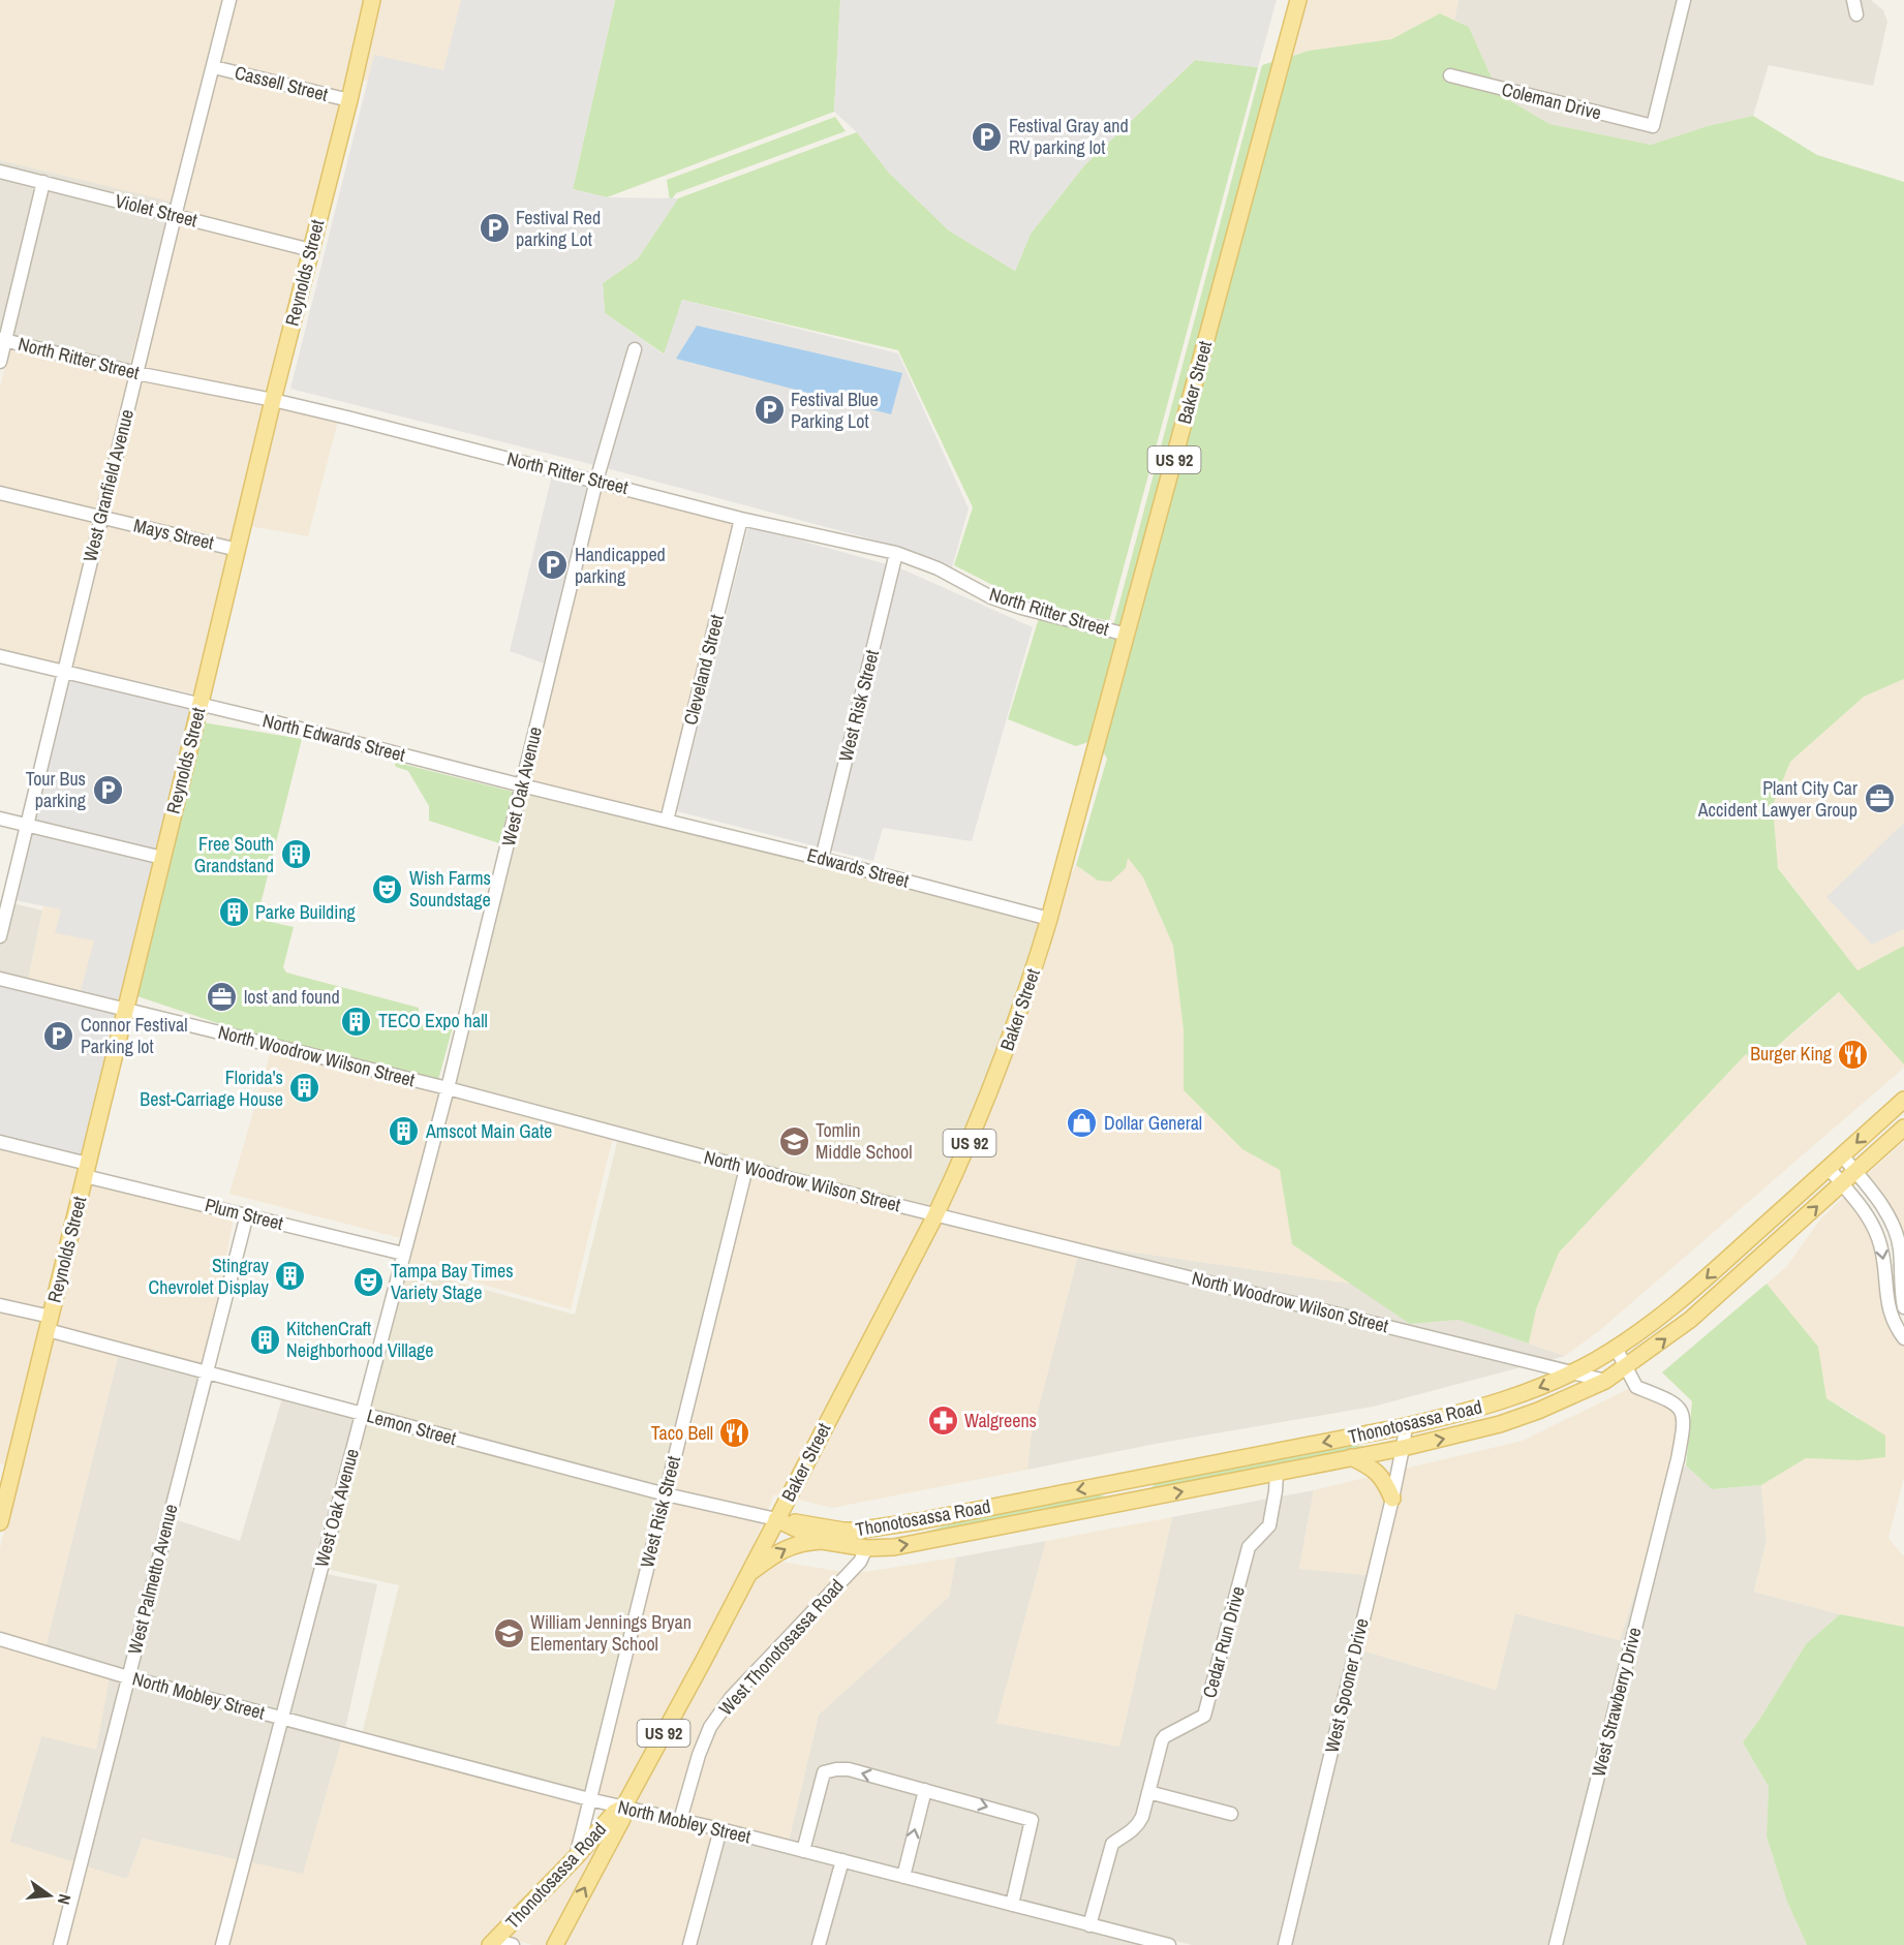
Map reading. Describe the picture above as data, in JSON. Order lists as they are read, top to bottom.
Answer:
{
  "streets": {
    "main road": [
      "Reynolds Street",
      "Baker Street",
      "US 92",
      "Thonotosassa Road"
    ],
    "street": [
      "Cassell Street",
      "Coleman Drive",
      "Violet Street",
      "North Ritter Street",
      "West Granfield Avenue",
      "Mays Street",
      "Cleveland Street",
      "West Risk Street",
      "North Edwards Street",
      "West Oak Avenue",
      "Edwards Street",
      "North Woodrow Wilson Street",
      "Plum Street",
      "Lemon Street",
      "West Palmetto Avenue",
      "Cedar Run Drive",
      "West Thonotosassa Road",
      "West Spooner Drive",
      "North Mobley Street",
      "West Strawberry Drive"
    ]
  },
  "crossings": [
    ["Cassell Street", "Reynolds Street"],
    ["Cassell Street", "West Granfield Avenue"],
    ["Violet Street", "Reynolds Street"],
    ["Violet Street", "West Granfield Avenue"],
    ["Reynolds Street", "North Ritter Street"],
    ["Reynolds Street", "Mays Street"],
    ["Reynolds Street", "North Edwards Street"],
    ["Reynolds Street", "North Woodrow Wilson Street"],
    ["Reynolds Street", "Plum Street"],
    ["Reynolds Street", "Lemon Street"],
    ["North Ritter Street", "Baker Street"],
    ["North Ritter Street", "West Granfield Avenue"],
    ["North Ritter Street", "Cleveland Street"],
    ["North Ritter Street", "West Risk Street"],
    ["North Ritter Street", "West Oak Avenue"],
    ["Baker Street", "Edwards Street"],
    ["Baker Street", "North Woodrow Wilson Street"],
    ["Baker Street", "Thonotosassa Road"],
    ["Baker Street", "Lemon Street"],
    ["Baker Street", "North Mobley Street"],
    ["West Granfield Avenue", "Mays Street"],
    ["West Granfield Avenue", "North Edwards Street"],
    ["Cleveland Street", "North Edwards Street"],
    ["Cleveland Street", "Edwards Street"],
    ["West Risk Street", "Edwards Street"],
    ["West Risk Street", "North Woodrow Wilson Street"],
    ["West Risk Street", "Thonotosassa Road"],
    ["West Risk Street", "Lemon Street"],
    ["West Risk Street", "North Mobley Street"],
    ["North Edwards Street", "West Oak Avenue"],
    ["North Edwards Street", "Edwards Street"],
    ["West Oak Avenue", "North Woodrow Wilson Street"],
    ["West Oak Avenue", "Plum Street"],
    ["West Oak Avenue", "Lemon Street"],
    ["West Oak Avenue", "North Mobley Street"],
    ["North Woodrow Wilson Street", "Thonotosassa Road"],
    ["Plum Street", "West Palmetto Avenue"],
    ["Thonotosassa Road", "Lemon Street"],
    ["Thonotosassa Road", "Cedar Run Drive"],
    ["Thonotosassa Road", "West Thonotosassa Road"],
    ["Thonotosassa Road", "West Spooner Drive"],
    ["Thonotosassa Road", "North Mobley Street"],
    ["Thonotosassa Road", "West Strawberry Drive"],
    ["Lemon Street", "West Palmetto Avenue"],
    ["West Palmetto Avenue", "North Mobley Street"],
    ["Cedar Run Drive", "North Mobley Street"],
    ["West Thonotosassa Road", "North Mobley Street"]
  ],
  "places": {
    "parking": [
      "Festival Gray and RV parking lot",
      "Festival Red parking Lot",
      "Festival Blue Parking Lot",
      "Handicapped parking",
      "Tour Bus parking",
      "Connor Festival Parking lot"
    ],
    "office": ["Plant City Car Accident Lawyer Group", "lost and found"],
    "building": [
      "Free South Grandstand",
      "Parke Building",
      "TECO Expo hall",
      "Florida's Best-Carriage House",
      "Amscot Main Gate",
      "Stingray Chevrolet Display",
      "KitchenCraft Neighborhood Village"
    ],
    "theatre": ["Wish Farms Soundstage", "Tampa Bay Times Variety Stage"],
    "restaurant": ["Burger King", "Taco Bell"],
    "shop": ["Dollar General"],
    "school or university": ["Tomlin Middle School", "William Jennings Bryan Elementary School"],
    "pharmacy": ["Walgreens"]
  },
  "north": "right"
}
